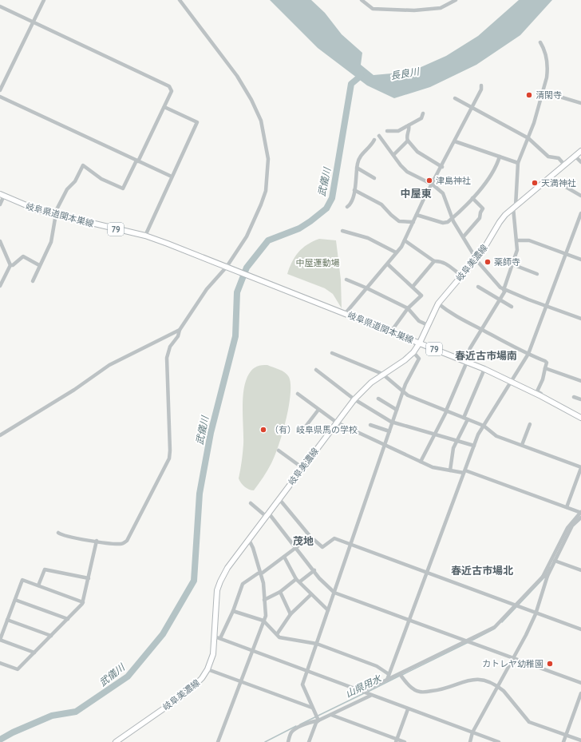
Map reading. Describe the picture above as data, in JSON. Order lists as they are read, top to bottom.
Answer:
{
  "streets": {
    "main road": ["岐阜県道関本巣線", "79", "岐阜美濃線"]
  },
  "crossings": [
    ["岐阜県道関本巣線", "岐阜美濃線"]
  ],
  "districts": [
    "中屋東",
    "春近古市場南",
    "茂地",
    "春近古市場北"
  ],
  "water": ["長良川", "武儀川", "山県用水"],
  "parks": ["中屋運動場"],
  "places": [
    "清閑寺",
    "津島神社",
    "天満神社",
    "薬師寺",
    "（有）岐阜県馬の学校",
    "カトレヤ幼稚園"
  ]
}
